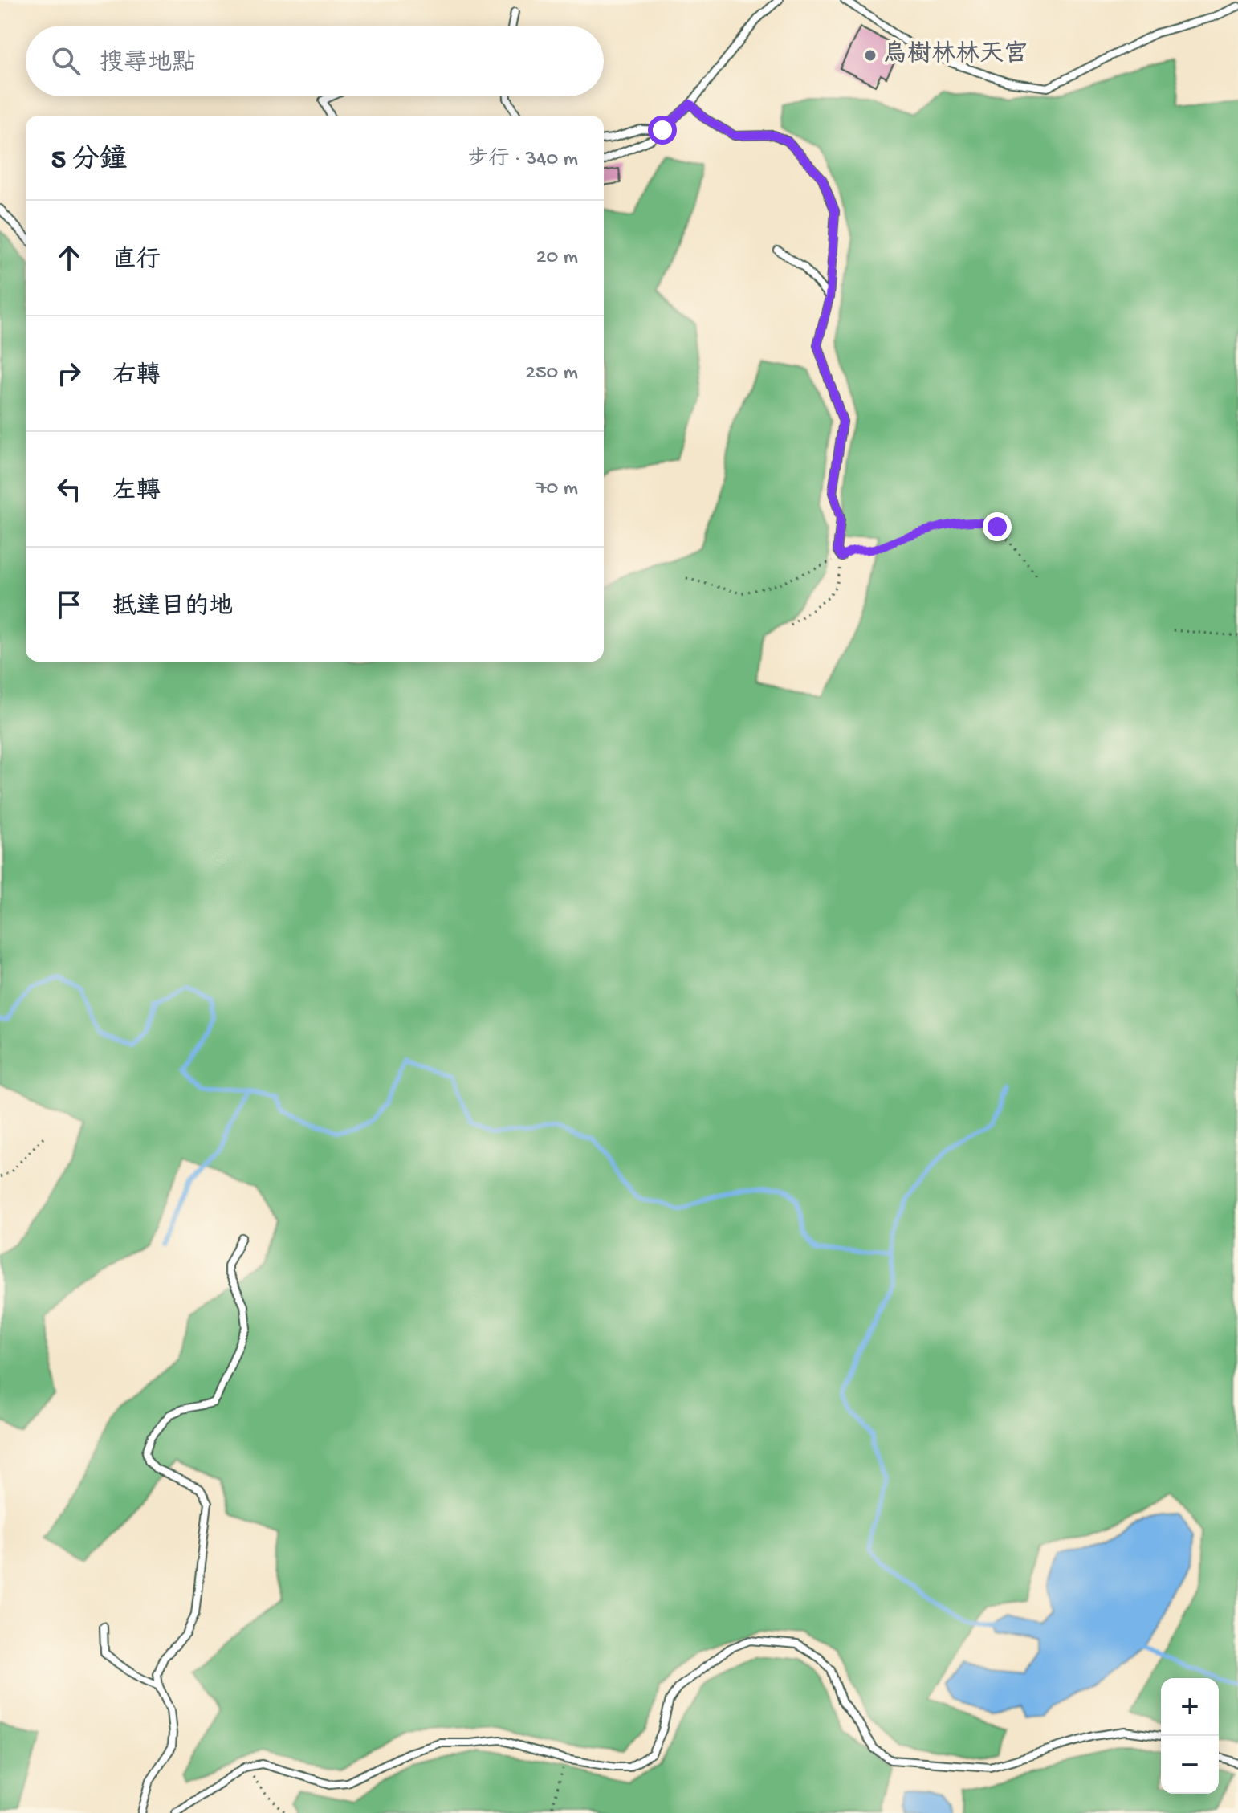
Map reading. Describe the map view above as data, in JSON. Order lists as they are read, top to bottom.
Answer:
{
  "places": ["烏樹林林天宮"],
  "page": {
    "search": "搜尋地點",
    "heading": ["5 分鐘", "步行 · 340 m"],
    "list": [
      ["直行", "20 m"],
      ["右轉", "250 m"],
      ["左轉", "70 m"],
      "抵達目的地"
    ],
    "map_buttons": ["+", "−"]
  }
}
